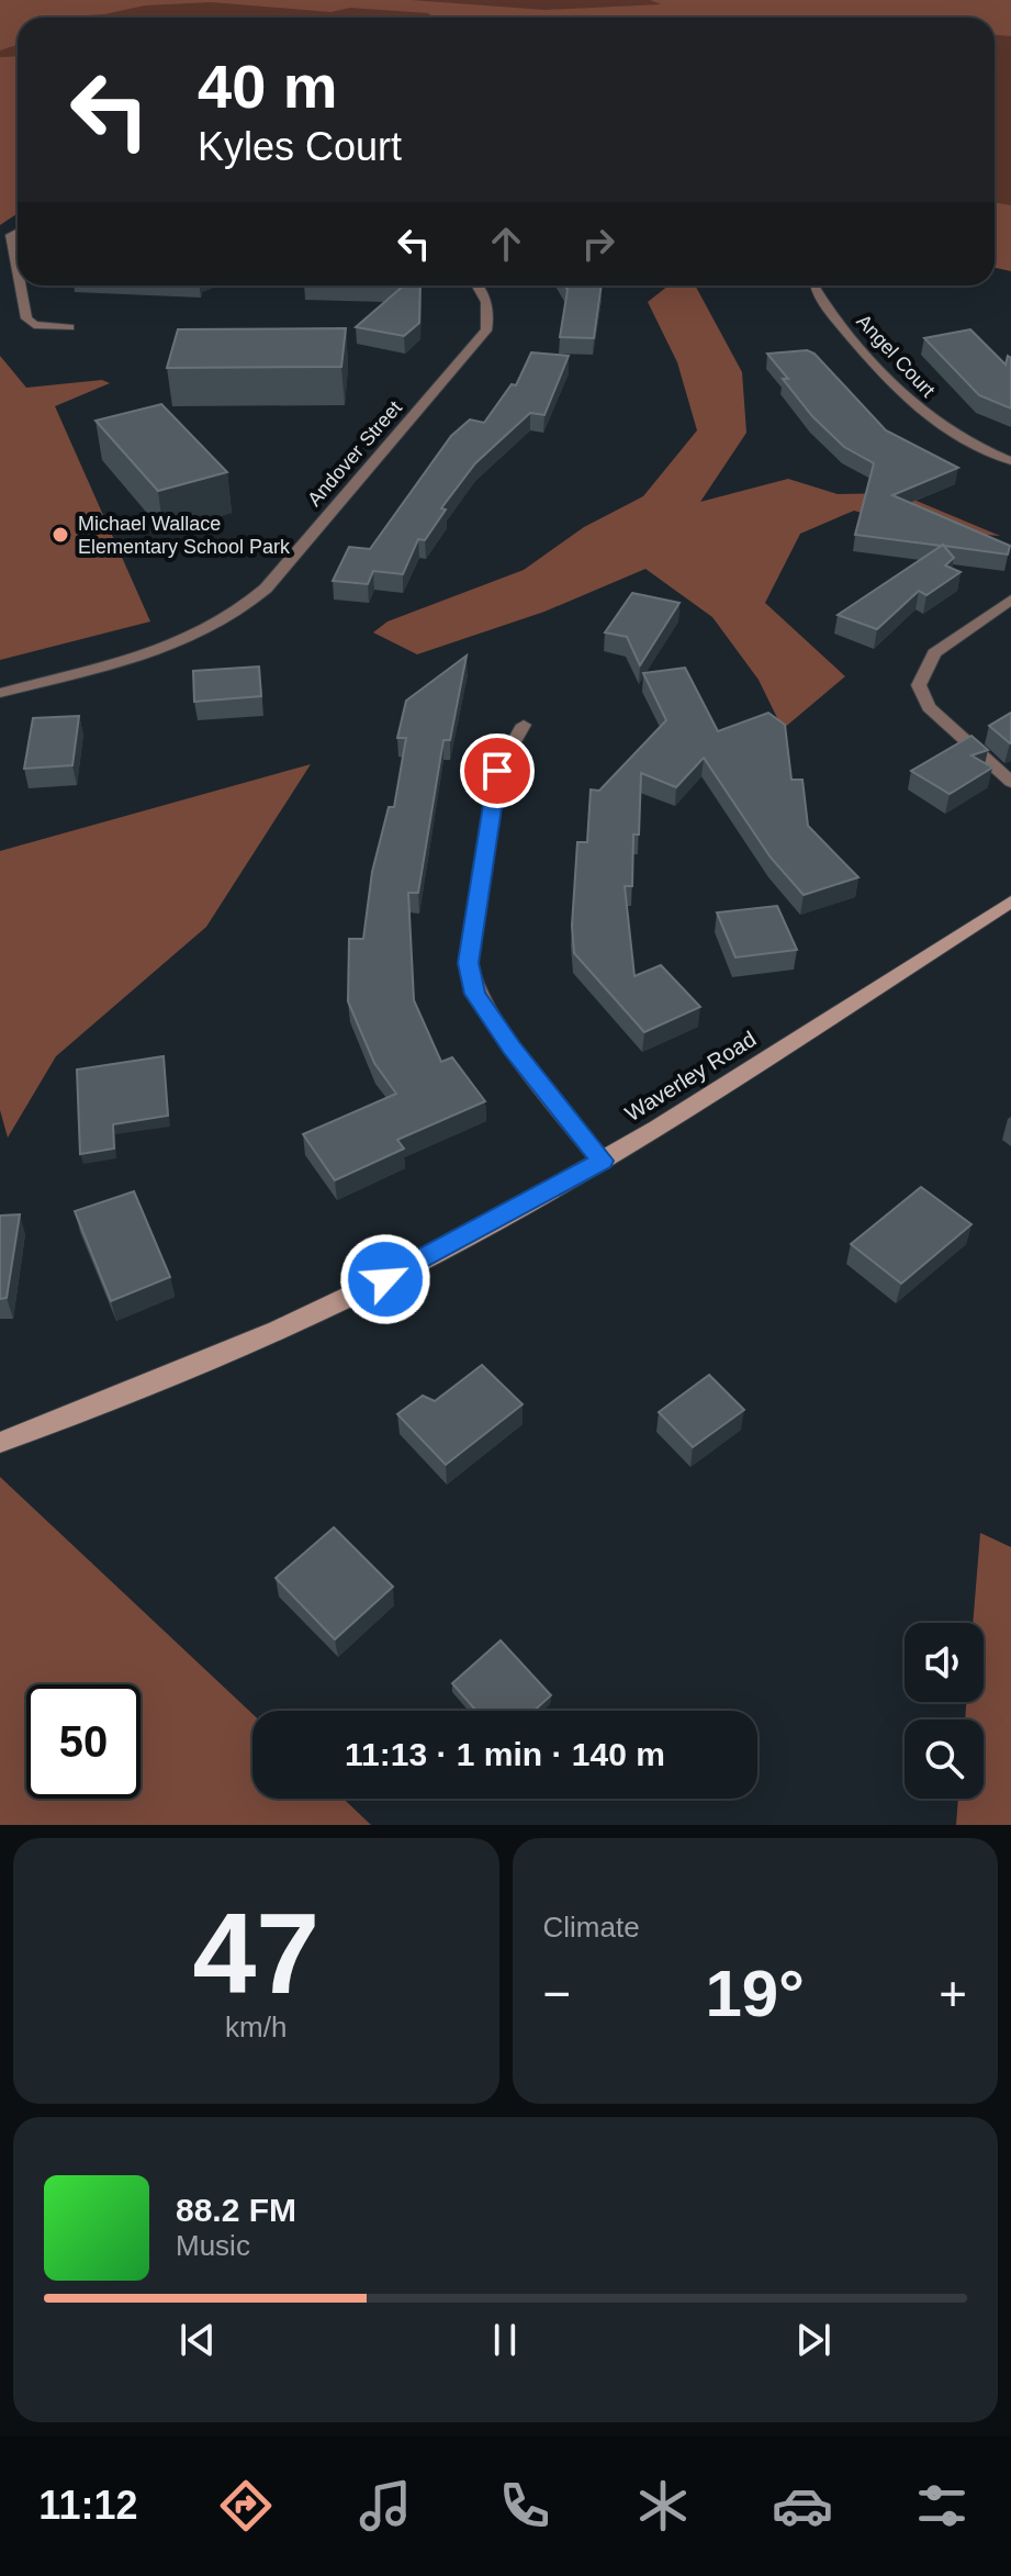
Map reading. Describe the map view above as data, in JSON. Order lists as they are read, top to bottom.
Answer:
{
  "streets": {
    "main road": ["Waverley Road"],
    "street": ["Angel Court", "Andover Street"]
  },
  "places": ["Michael Wallace Elementary School Park"],
  "page": {
    "turn": ["40 m", "Kyles Court"],
    "limit": "50",
    "trip": "11:13 · 1 min · 140 m",
    "tile": [
      ["47", "km/h"],
      "Climate"
    ],
    "heat": ["−", "19°", "+"],
    "song": ["88.2 FM", "Music"],
    "tabs": "11:12"
  }
}
